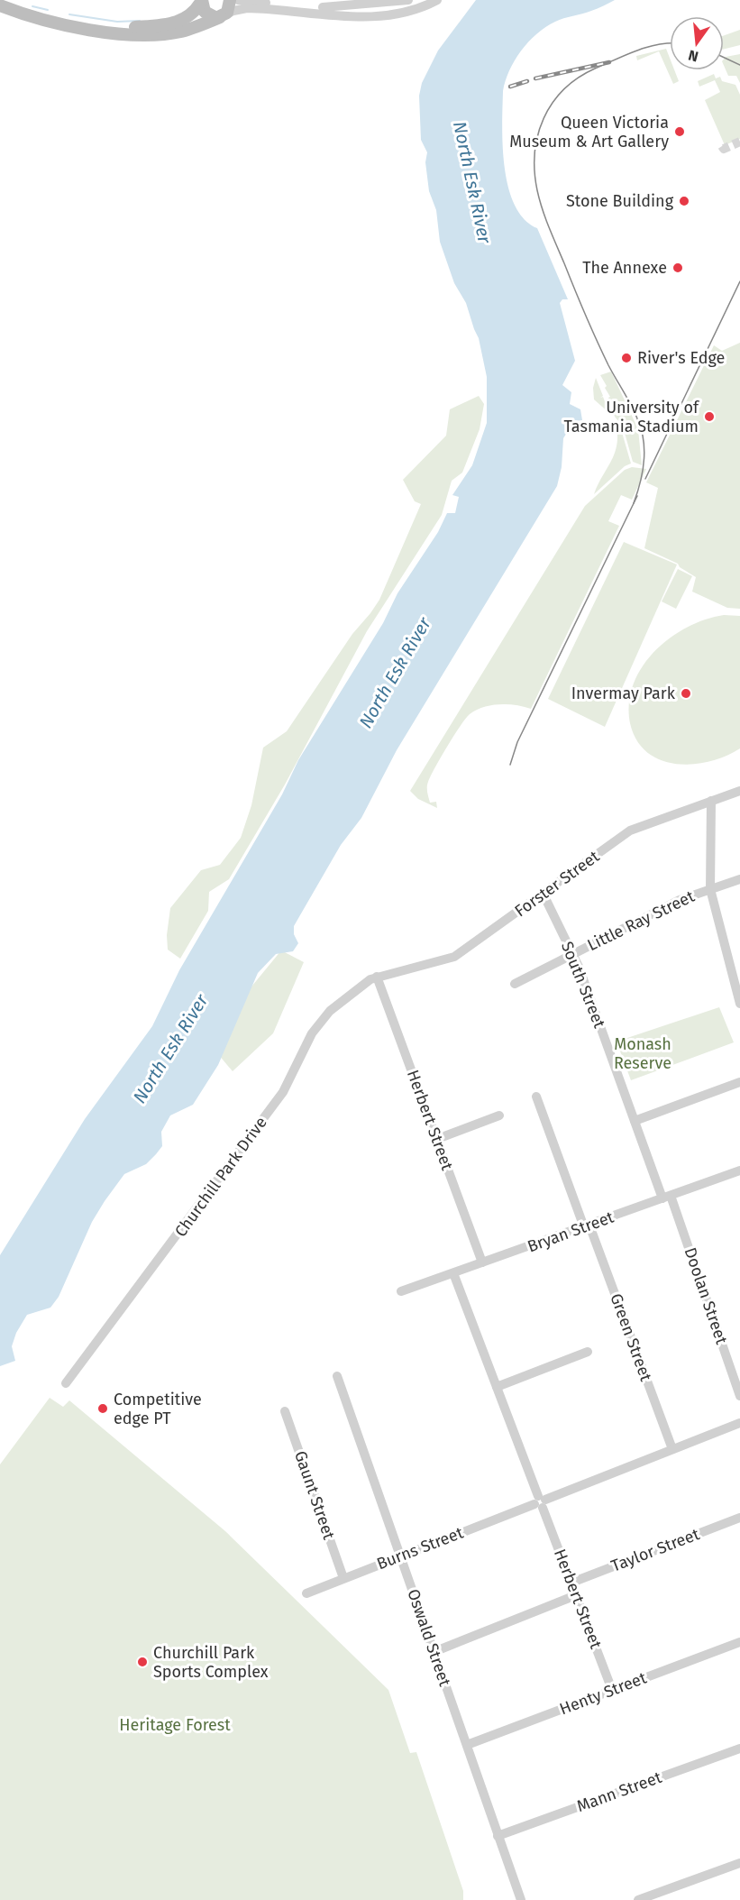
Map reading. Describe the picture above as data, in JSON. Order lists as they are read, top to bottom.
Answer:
{
  "streets": {
    "street": [
      "Forster Street",
      "Little Ray Street",
      "South Street",
      "Herbert Street",
      "Churchill Park Drive",
      "Bryan Street",
      "Doolan Street",
      "Green Street",
      "Gaunt Street",
      "Burns Street",
      "Taylor Street",
      "Oswald Street",
      "Henty Street",
      "Mann Street"
    ]
  },
  "crossings": [
    ["Forster Street", "South Street"],
    ["Forster Street", "Herbert Street"],
    ["Forster Street", "Churchill Park Drive"],
    ["Little Ray Street", "South Street"],
    ["South Street", "Bryan Street"],
    ["South Street", "Doolan Street"],
    ["Herbert Street", "Churchill Park Drive"],
    ["Herbert Street", "Bryan Street"],
    ["Herbert Street", "Burns Street"],
    ["Herbert Street", "Taylor Street"],
    ["Herbert Street", "Henty Street"],
    ["Bryan Street", "Doolan Street"],
    ["Bryan Street", "Green Street"],
    ["Green Street", "Burns Street"],
    ["Gaunt Street", "Burns Street"],
    ["Burns Street", "Oswald Street"],
    ["Oswald Street", "Henty Street"],
    ["Oswald Street", "Mann Street"]
  ],
  "water": ["North Esk River"],
  "parks": ["Monash Reserve", "Heritage Forest"],
  "places": [
    "Queen Victoria Museum & Art Gallery",
    "Stone Building",
    "The Annexe",
    "River's Edge",
    "University of Tasmania Stadium",
    "Invermay Park",
    "Competitive edge PT",
    "Churchill Park Sports Complex"
  ],
  "north": "bottom"
}
